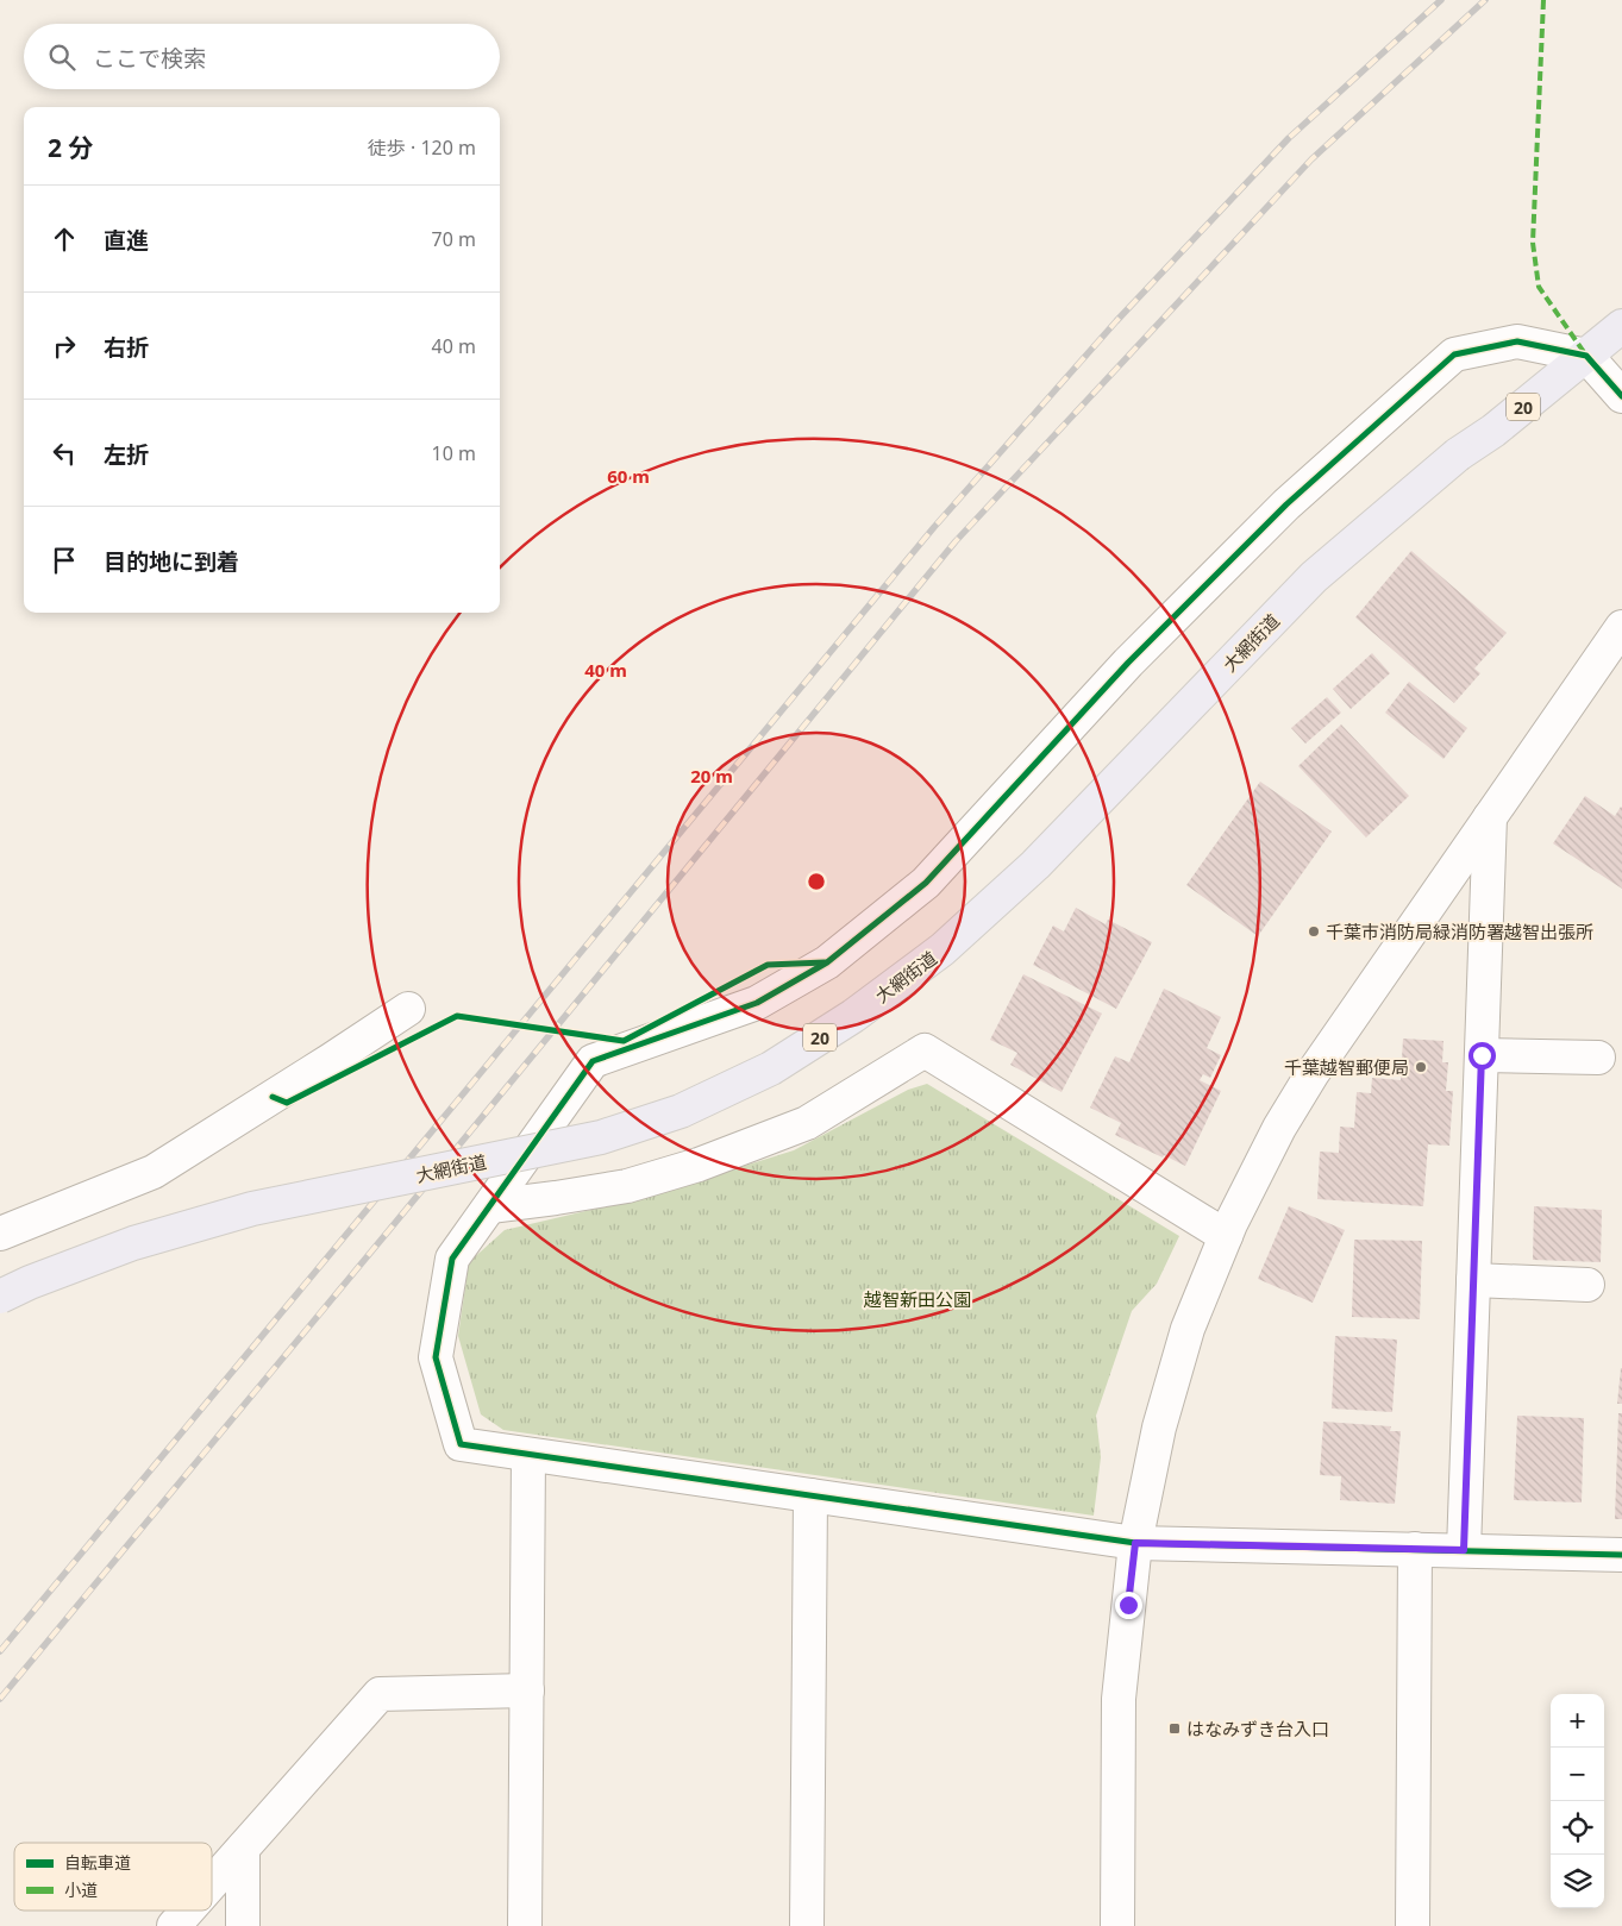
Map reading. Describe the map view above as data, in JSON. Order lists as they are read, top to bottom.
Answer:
{
  "streets": {
    "main road": ["20", "大網街道"]
  },
  "parks": ["越智新田公園"],
  "places": {
    "other": ["千葉市消防局緑消防署越智出張所", "千葉越智郵便局"],
    "transit": ["はなみずき台入口"]
  },
  "legend": ["自転車道", "小道"],
  "page": {
    "search": "ここで検索",
    "heading": ["2 分", "徒歩 · 120 m"],
    "list": [
      ["直進", "70 m"],
      ["右折", "40 m"],
      ["左折", "10 m"],
      "目的地に到着"
    ],
    "map_buttons": ["+", "−"]
  },
  "rings": ["60 m", "40 m", "20 m"]
}
